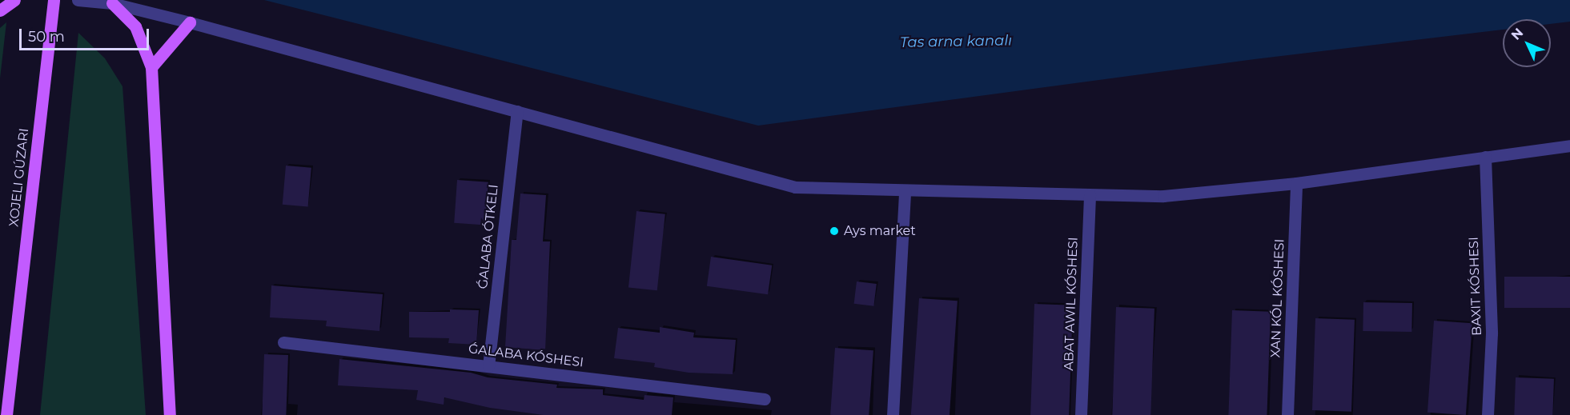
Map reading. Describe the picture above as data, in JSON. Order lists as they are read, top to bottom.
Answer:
{
  "streets": {
    "street": ["ǴALABA ÓTKELI", "XAN KÓL KÓSHESI", "ǴALABA KÓSHESI"]
  },
  "crossings": [
    ["ǴALABA ÓTKELI", "ǴALABA KÓSHESI"]
  ],
  "water": ["Tas arna kanalı"],
  "places": ["Ays market"],
  "scale_bar": "50 m",
  "north": "top left"
}
